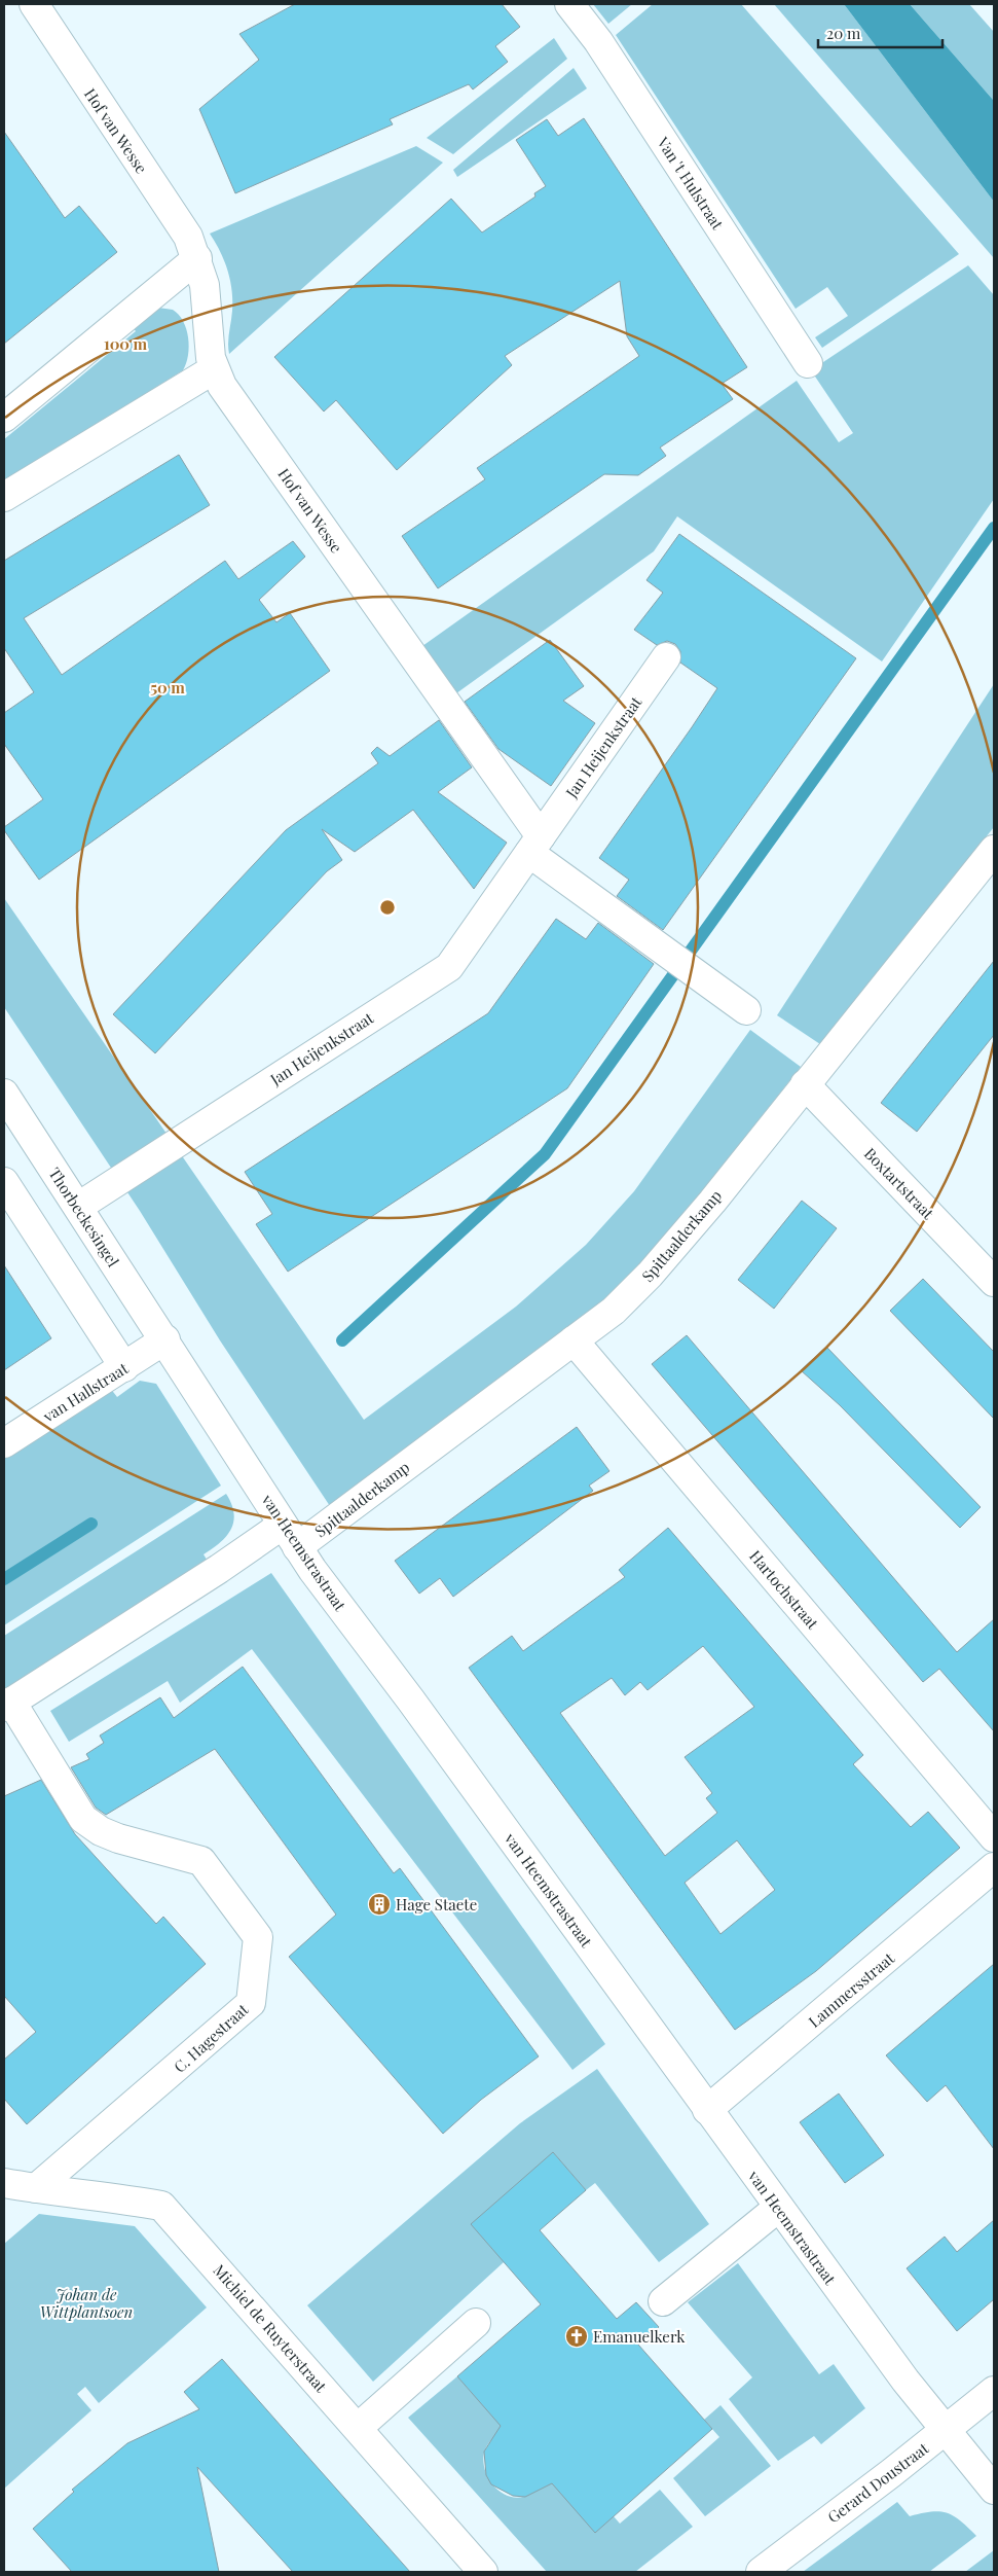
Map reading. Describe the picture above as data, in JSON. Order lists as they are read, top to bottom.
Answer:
{
  "streets": {
    "street": [
      "Hof van Wesse",
      "Van 't Hulstraat",
      "Jan Heijenkstraat",
      "Boxtartstraat",
      "Thorbeckesingel",
      "Spittaalderkamp",
      "van Hallstraat",
      "van Heemstrastraat",
      "Hartochstraat",
      "Lammersstraat",
      "C. Hagestraat",
      "Michiel de Ruyterstraat",
      "Gerard Doustraat"
    ]
  },
  "crossings": [
    ["Hof van Wesse", "Jan Heijenkstraat"],
    ["Jan Heijenkstraat", "Thorbeckesingel"],
    ["Boxtartstraat", "Spittaalderkamp"],
    ["Thorbeckesingel", "van Hallstraat"],
    ["Thorbeckesingel", "van Heemstrastraat"],
    ["Spittaalderkamp", "van Heemstrastraat"],
    ["Spittaalderkamp", "Hartochstraat"],
    ["Spittaalderkamp", "C. Hagestraat"],
    ["van Hallstraat", "van Heemstrastraat"],
    ["van Heemstrastraat", "Lammersstraat"],
    ["van Heemstrastraat", "Gerard Doustraat"],
    ["C. Hagestraat", "Michiel de Ruyterstraat"]
  ],
  "parks": ["Johan de Wittplantsoen"],
  "places": {
    "building": ["Hage Staete"],
    "church": ["Emanuelkerk"]
  },
  "scale_bar": "20 m",
  "rings": ["100 m", "50 m"]
}
